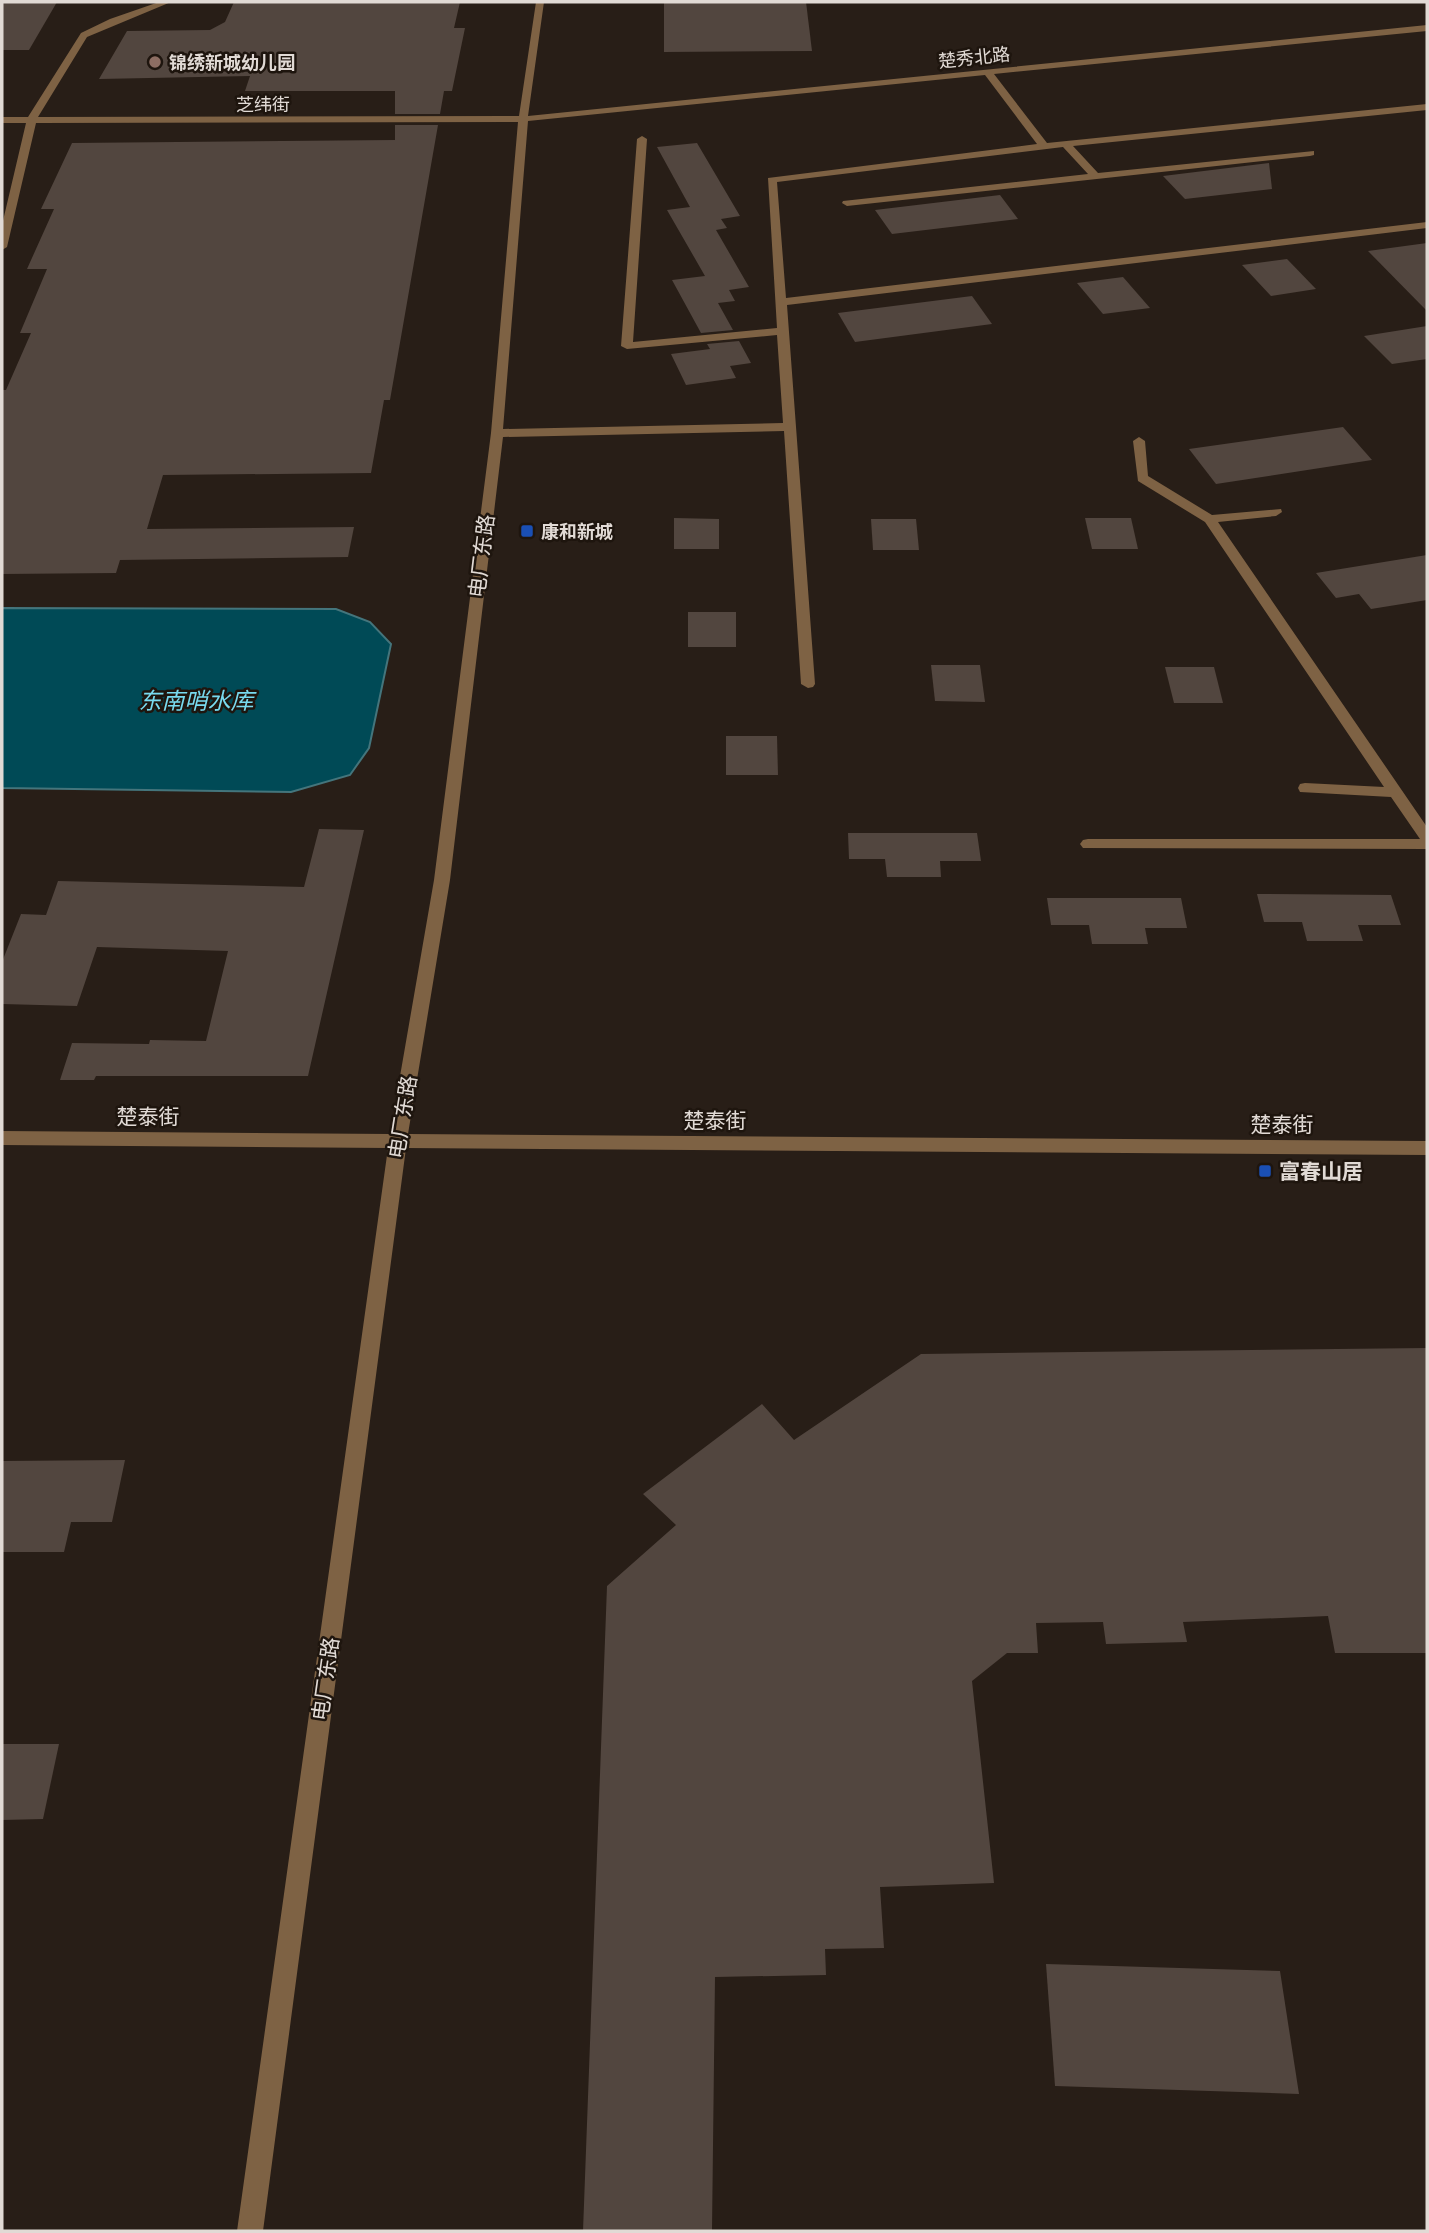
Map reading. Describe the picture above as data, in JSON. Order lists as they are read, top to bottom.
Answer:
{
  "streets": {
    "street": [
      "楚秀北路",
      "芝纬街",
      "电厂东路",
      "楚泰街"
    ]
  },
  "crossings": [
    ["楚秀北路", "芝纬街"],
    ["楚秀北路", "电厂东路"],
    ["芝纬街", "电厂东路"],
    ["电厂东路", "楚泰街"]
  ],
  "water": ["东南哨水库"],
  "places": {
    "other": ["锦绣新城幼儿园"],
    "transit": ["康和新城", "富春山居"]
  }
}
